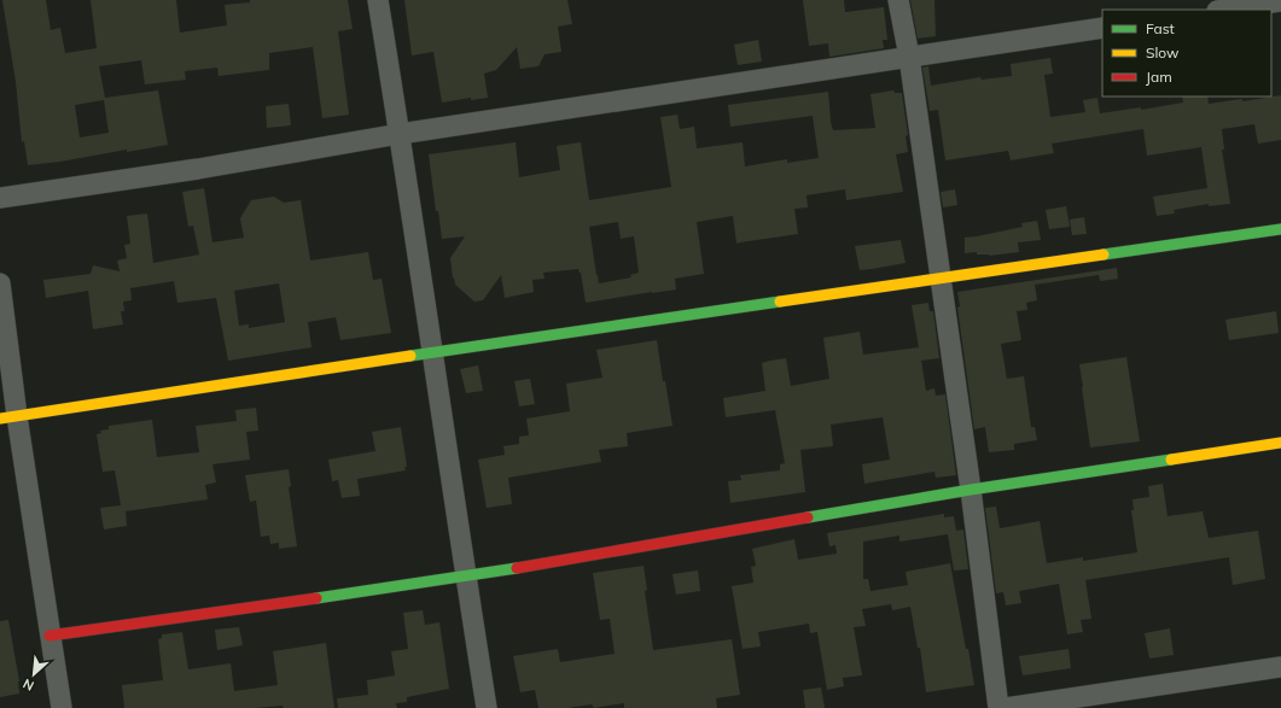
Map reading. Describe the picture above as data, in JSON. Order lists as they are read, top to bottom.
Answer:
{
  "legend": ["Fast", "Slow", "Jam"],
  "north": "bottom left"
}
